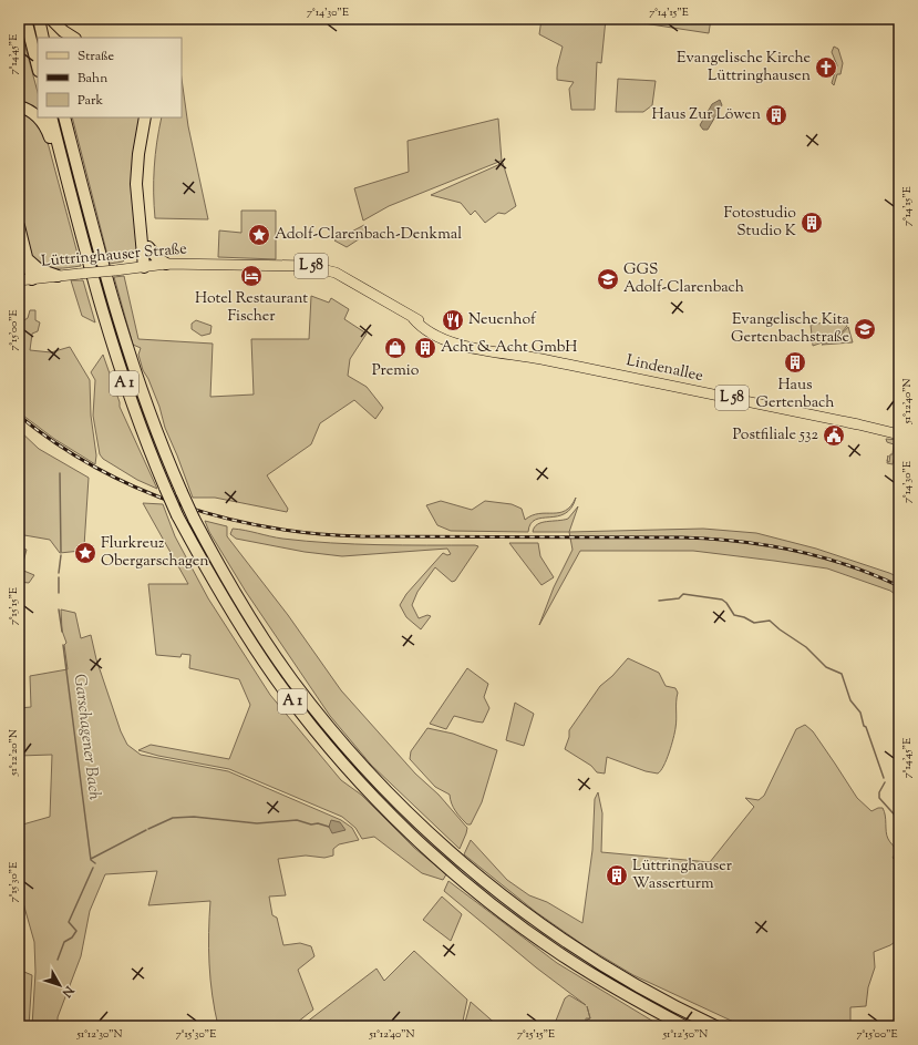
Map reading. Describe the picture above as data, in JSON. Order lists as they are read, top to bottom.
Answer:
{
  "streets": {
    "highway": ["A 1"],
    "main road": ["Lüttringhauser Straße", "L 58", "Lindenallee"]
  },
  "crossings": [
    ["Lüttringhauser Straße", "Lindenallee"]
  ],
  "water": ["Garschagener Bach"],
  "places": {
    "church": ["Evangelische Kirche Lüttringhausen"],
    "building": [
      "Haus Zur Löwen",
      "Fotostudio Studio K",
      "Acht & Acht GmbH",
      "Haus Gertenbach",
      "Lüttringhauser Wasserturm"
    ],
    "place": ["Adolf-Clarenbach-Denkmal", "Flurkreuz Obergarschagen"],
    "hotel": ["Hotel Restaurant Fischer"],
    "school or university": ["GGS Adolf-Clarenbach", "Evangelische Kita Gertenbachstraße"],
    "restaurant": ["Neuenhof"],
    "shop": ["Premio"],
    "public building": ["Postfiliale 532"]
  },
  "legend": ["Straße", "Bahn", "Park"],
  "north": "bottom right",
  "coordinates": [
    "7°14'30\"E",
    "7°14'15\"E",
    "7°14'45\"E",
    "7°15'00\"E",
    "51°12'40\"N",
    "7°15'15\"E",
    "51°12'20\"N",
    "7°15'30\"E",
    "51°12'30\"N",
    "51°12'50\"N"
  ]
}
